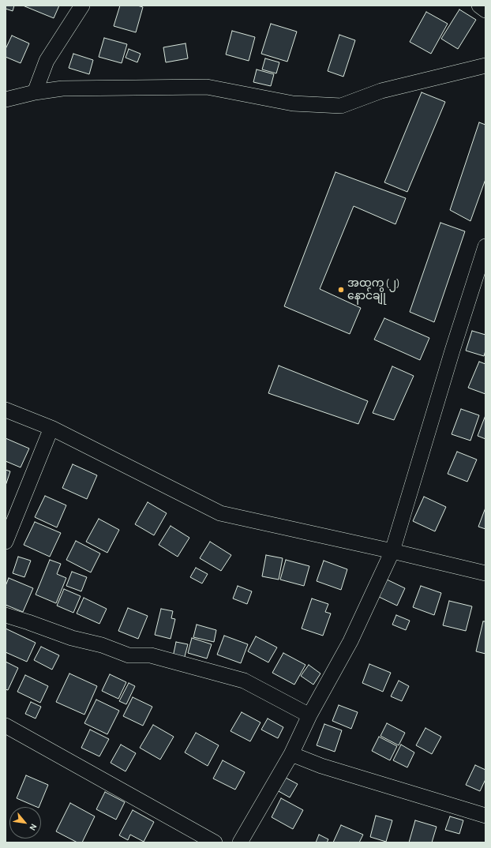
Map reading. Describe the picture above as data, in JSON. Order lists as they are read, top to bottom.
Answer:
{
  "places": ["အထက (၂) နောင်ချို"],
  "north": "bottom right"
}
